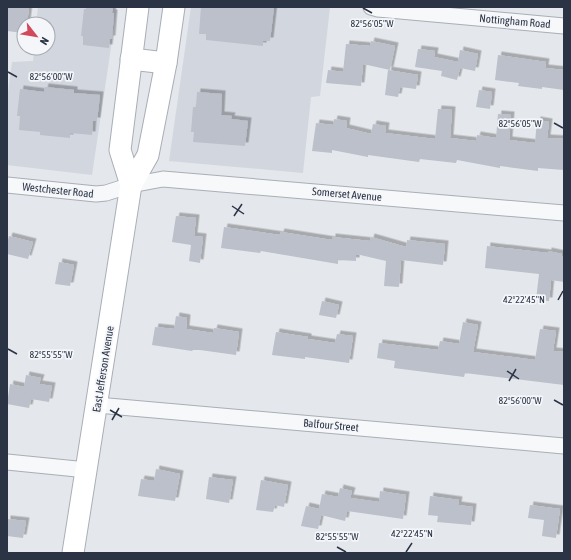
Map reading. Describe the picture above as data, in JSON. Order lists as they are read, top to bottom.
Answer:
{
  "streets": {
    "main road": ["East Jefferson Avenue"],
    "street": [
      "Nottingham Road",
      "Westchester Road",
      "Somerset Avenue",
      "Balfour Street"
    ]
  },
  "crossings": [
    ["Westchester Road", "Somerset Avenue"],
    ["Westchester Road", "East Jefferson Avenue"],
    ["Somerset Avenue", "East Jefferson Avenue"],
    ["East Jefferson Avenue", "Balfour Street"]
  ],
  "north": "bottom right",
  "coordinates": [
    "82°56'05\"W",
    "82°56'00\"W",
    "42°22'45\"N",
    "82°55'55\"W"
  ]
}
